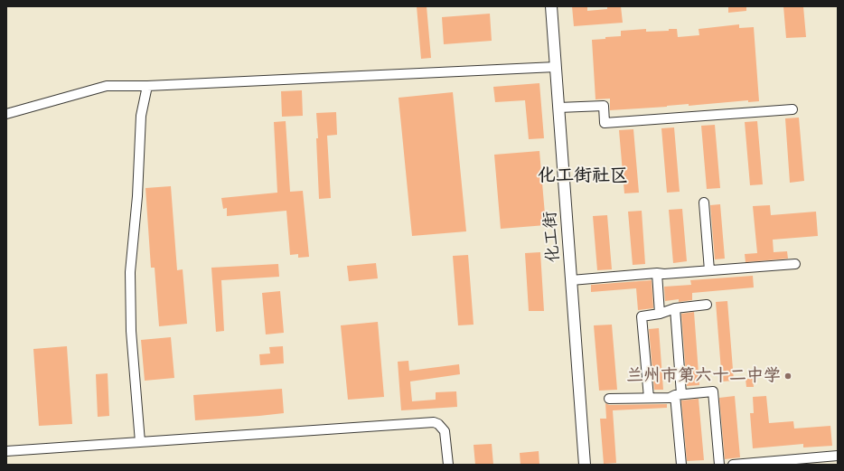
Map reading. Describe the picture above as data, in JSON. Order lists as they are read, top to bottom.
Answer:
{
  "streets": {
    "street": ["化工街"]
  },
  "districts": ["化工街社区"],
  "places": ["兰州市第六十二中学"]
}
